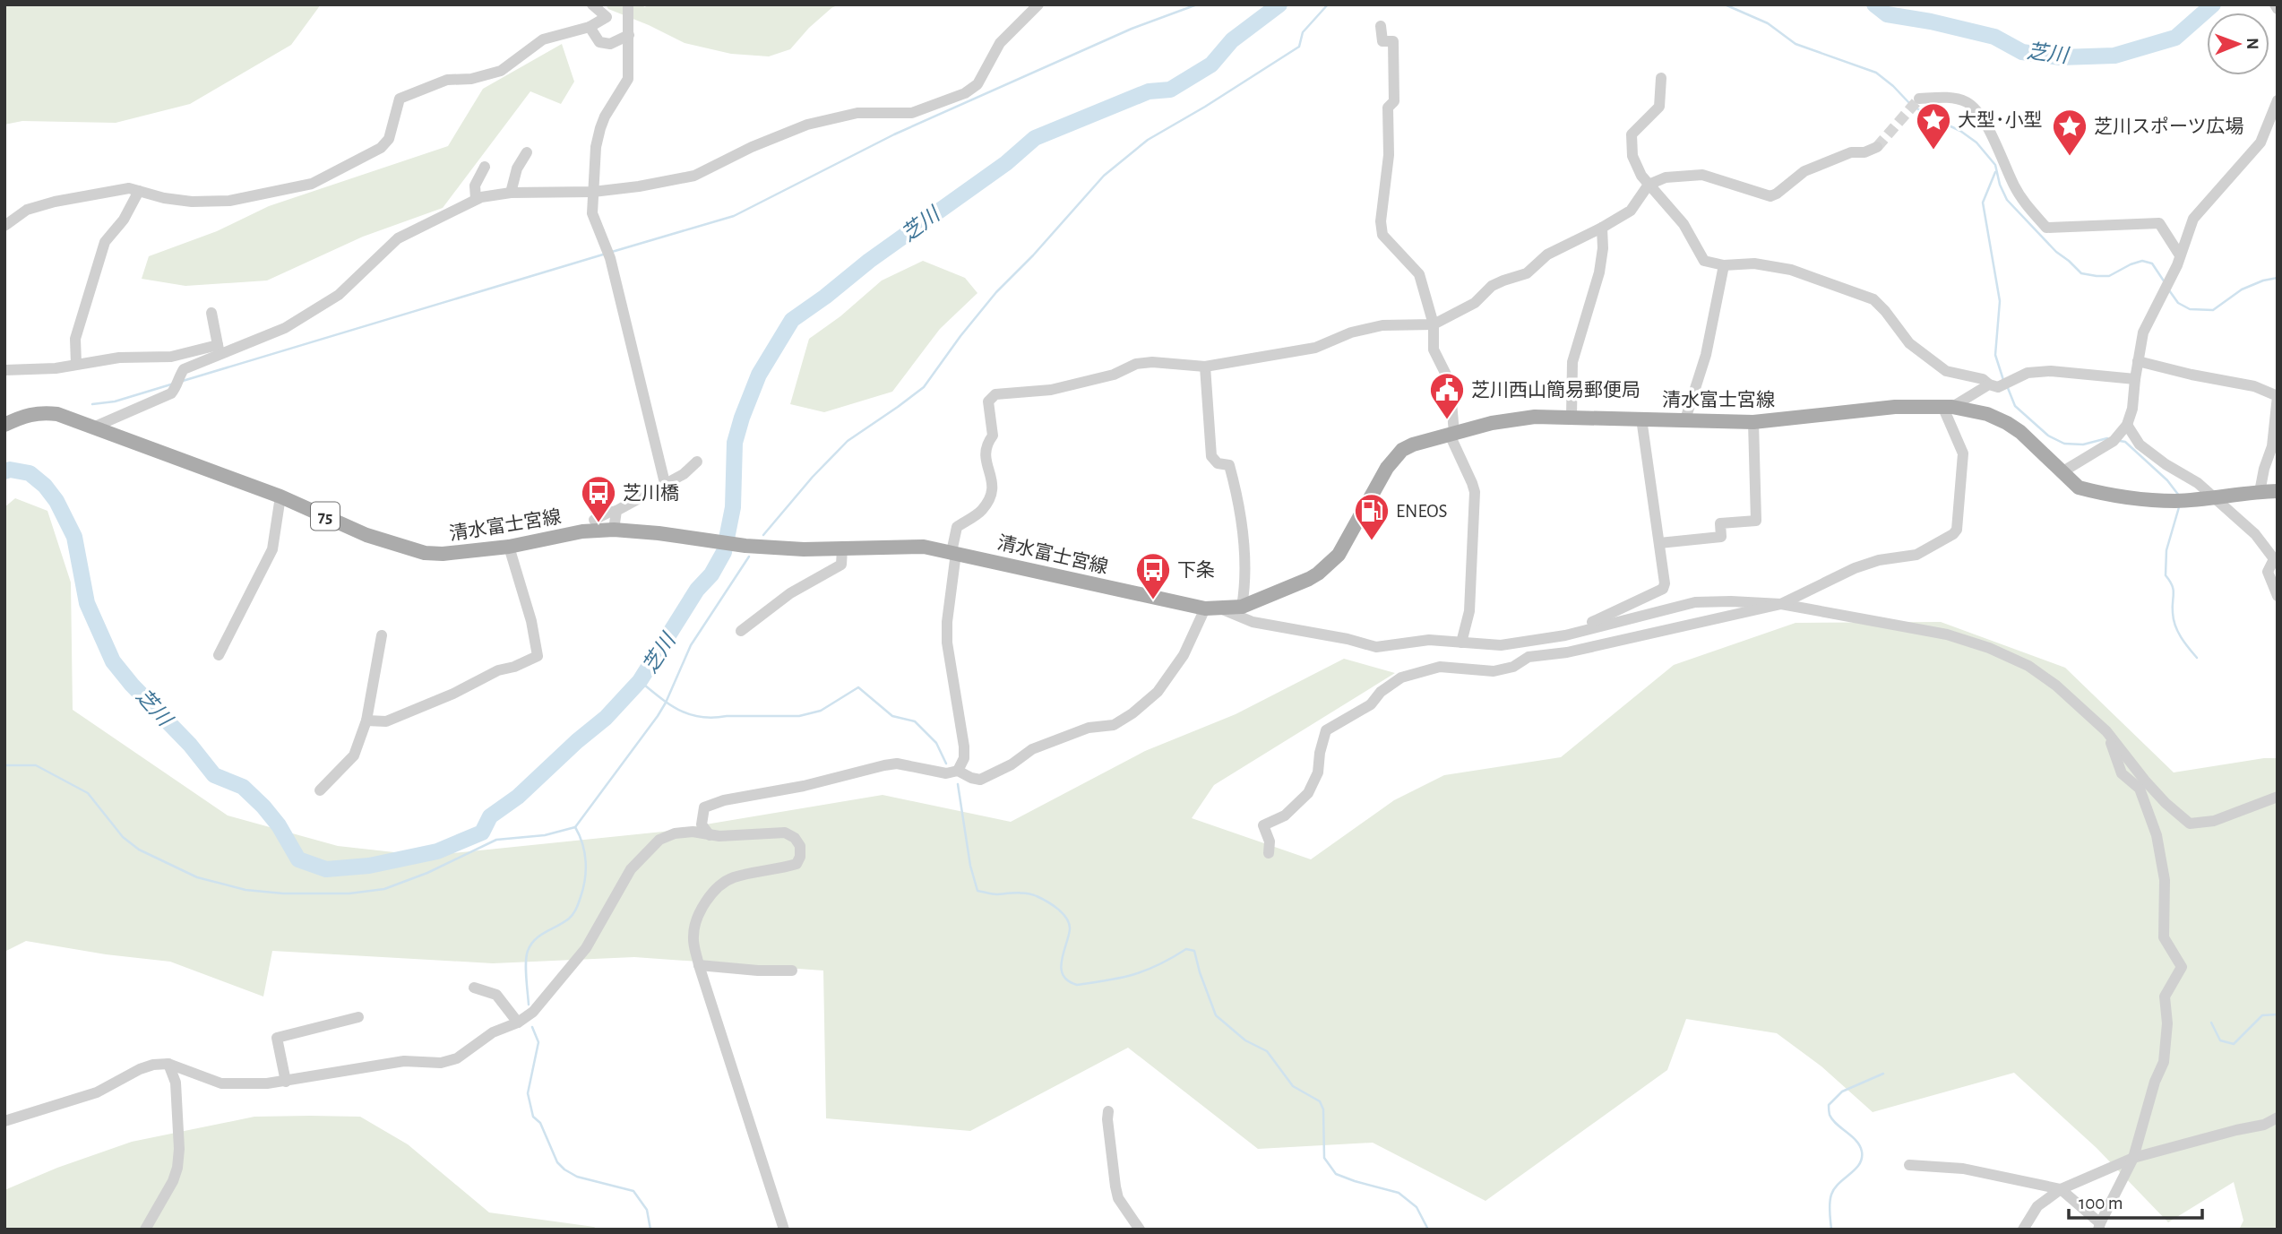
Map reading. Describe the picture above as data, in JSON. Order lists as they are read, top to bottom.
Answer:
{
  "streets": {
    "main road": ["清水富士宮線", "75"]
  },
  "water": ["芝川"],
  "places": {
    "place": ["大型･小型", "芝川スポーツ広場"],
    "public building": ["芝川西山簡易郵便局"],
    "bus stop": ["芝川橋", "下条"],
    "fuel station": ["ENEOS"]
  },
  "scale_bar": "100 m",
  "north": "right"
}
